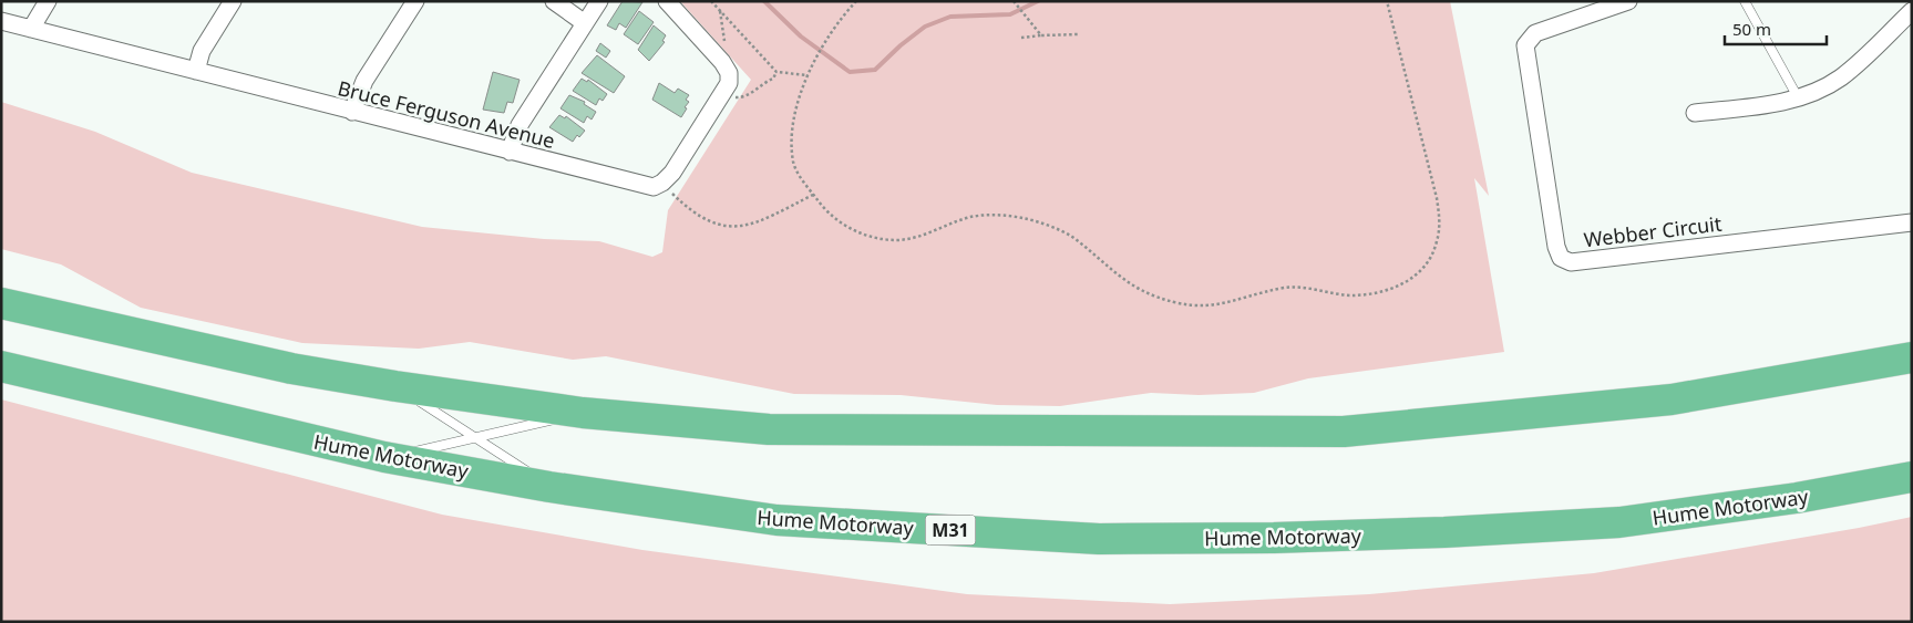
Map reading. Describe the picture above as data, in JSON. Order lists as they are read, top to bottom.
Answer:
{
  "streets": {
    "highway": ["Hume Motorway", "M31"],
    "street": ["Bruce Ferguson Avenue", "Webber Circuit"]
  },
  "scale_bar": "50 m"
}
